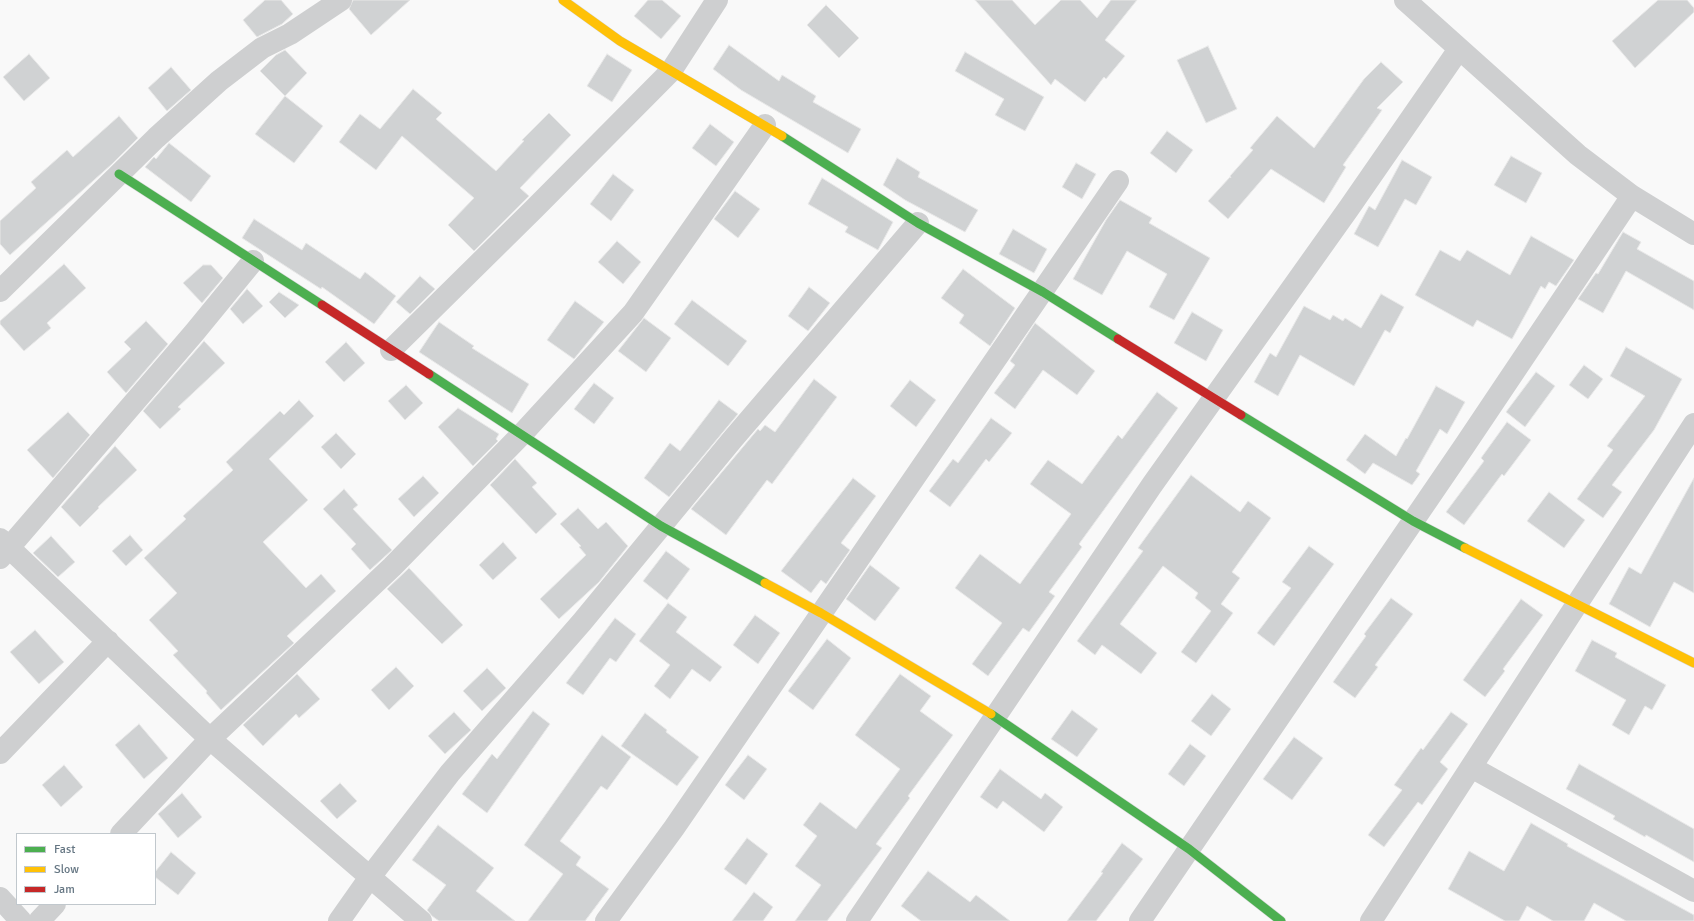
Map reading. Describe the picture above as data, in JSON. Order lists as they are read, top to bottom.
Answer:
{
  "legend": ["Fast", "Slow", "Jam"]
}
